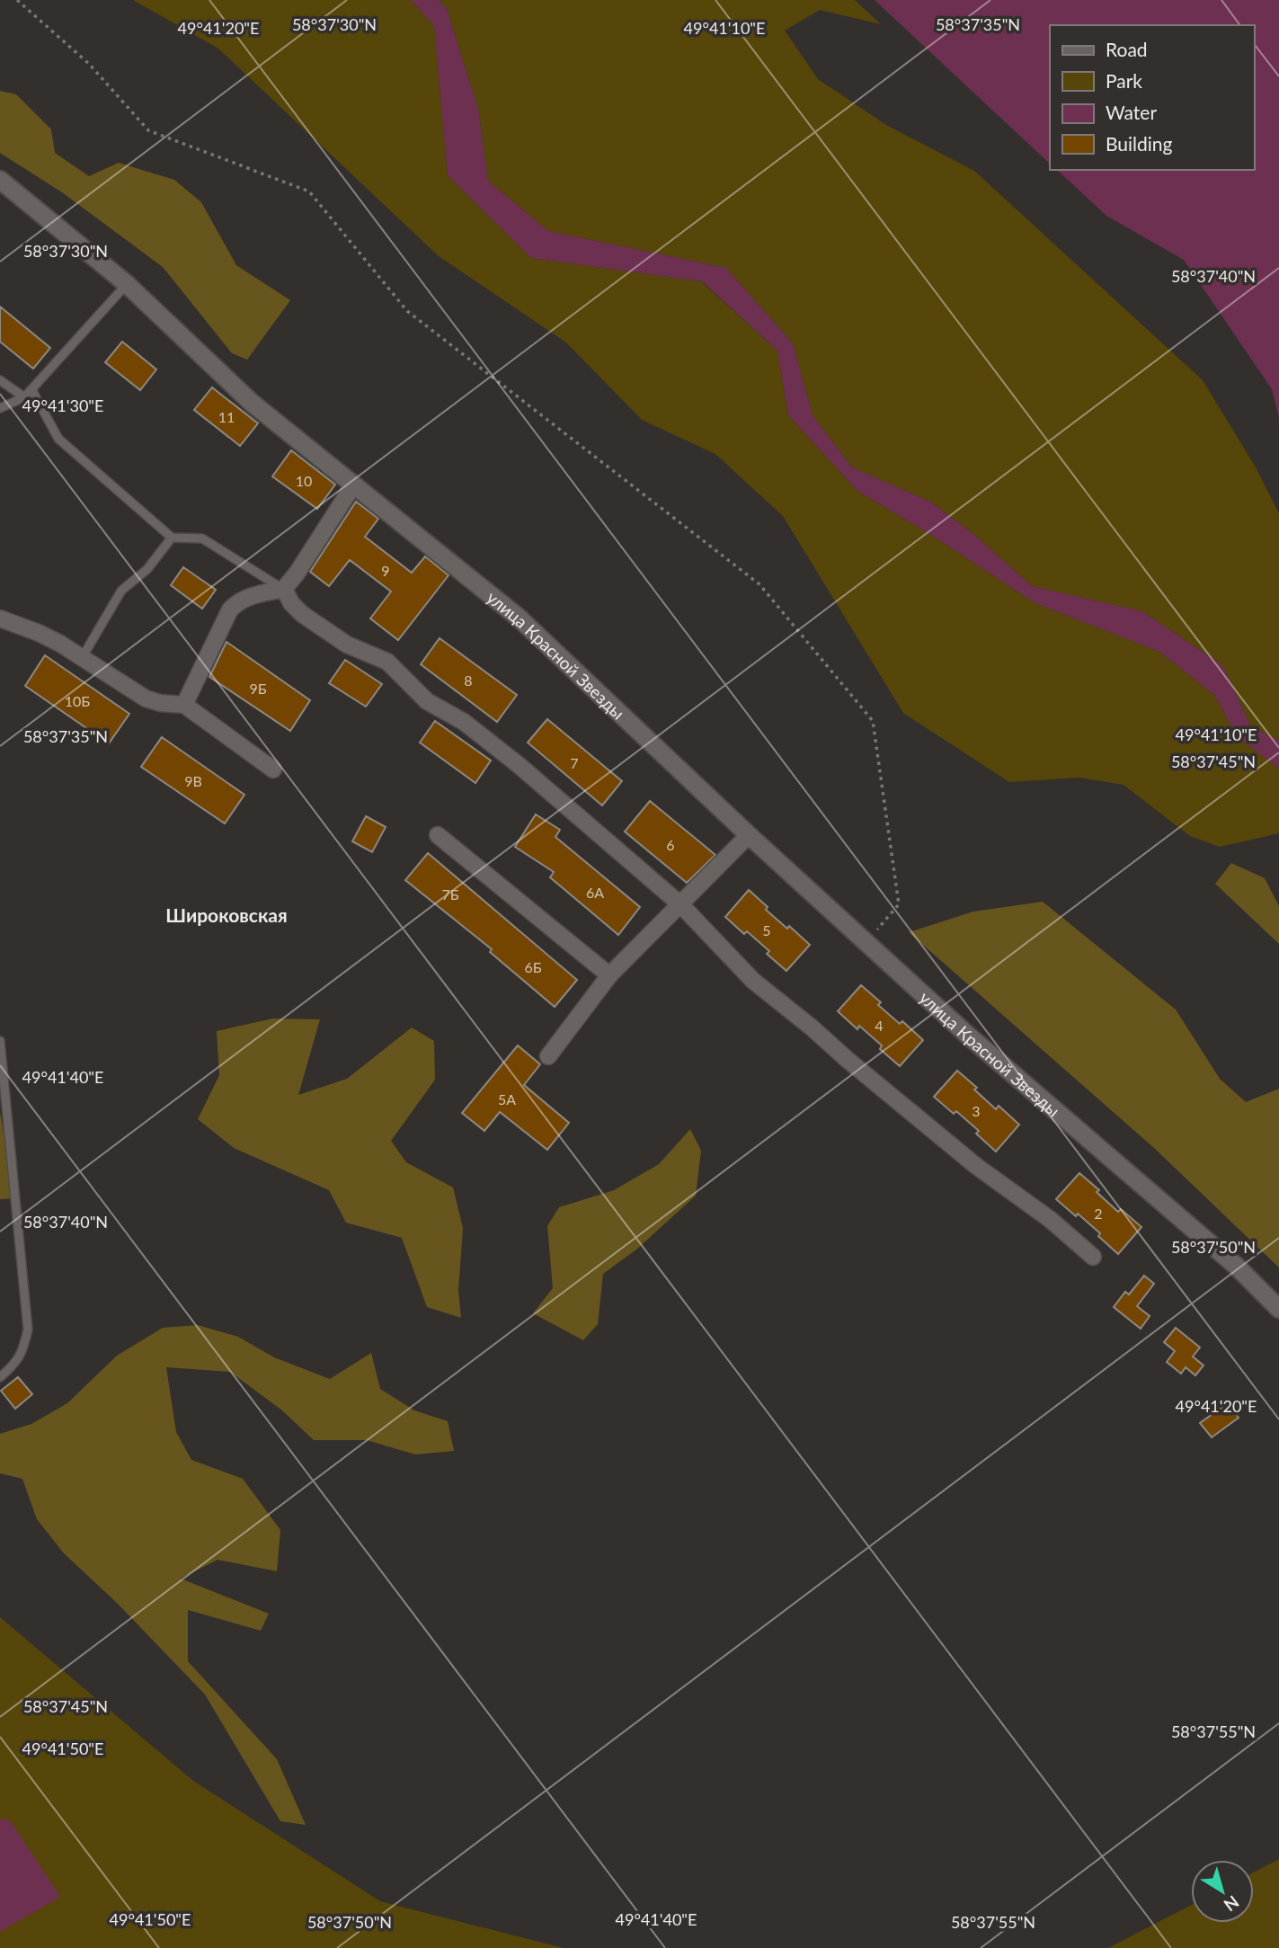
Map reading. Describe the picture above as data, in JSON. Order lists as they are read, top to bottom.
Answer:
{
  "streets": {
    "street": ["улица Красной Звезды"]
  },
  "districts": ["Широковская"],
  "house_numbers": [
    "11",
    "10",
    "9",
    "8",
    "9Б",
    "10Б",
    "7",
    "9В",
    "6",
    "6А",
    "7Б",
    "5",
    "6Б",
    "4",
    "5А",
    "3",
    "2"
  ],
  "legend": [
    "Road",
    "Park",
    "Water",
    "Building"
  ],
  "north": "bottom right",
  "coordinates": [
    "58°37'30\"N",
    "58°37'35\"N",
    "49°41'20\"E",
    "49°41'10\"E",
    "58°37'40\"N",
    "49°41'30\"E",
    "58°37'45\"N",
    "49°41'40\"E",
    "58°37'50\"N",
    "58°37'55\"N",
    "49°41'50\"E"
  ]
}
